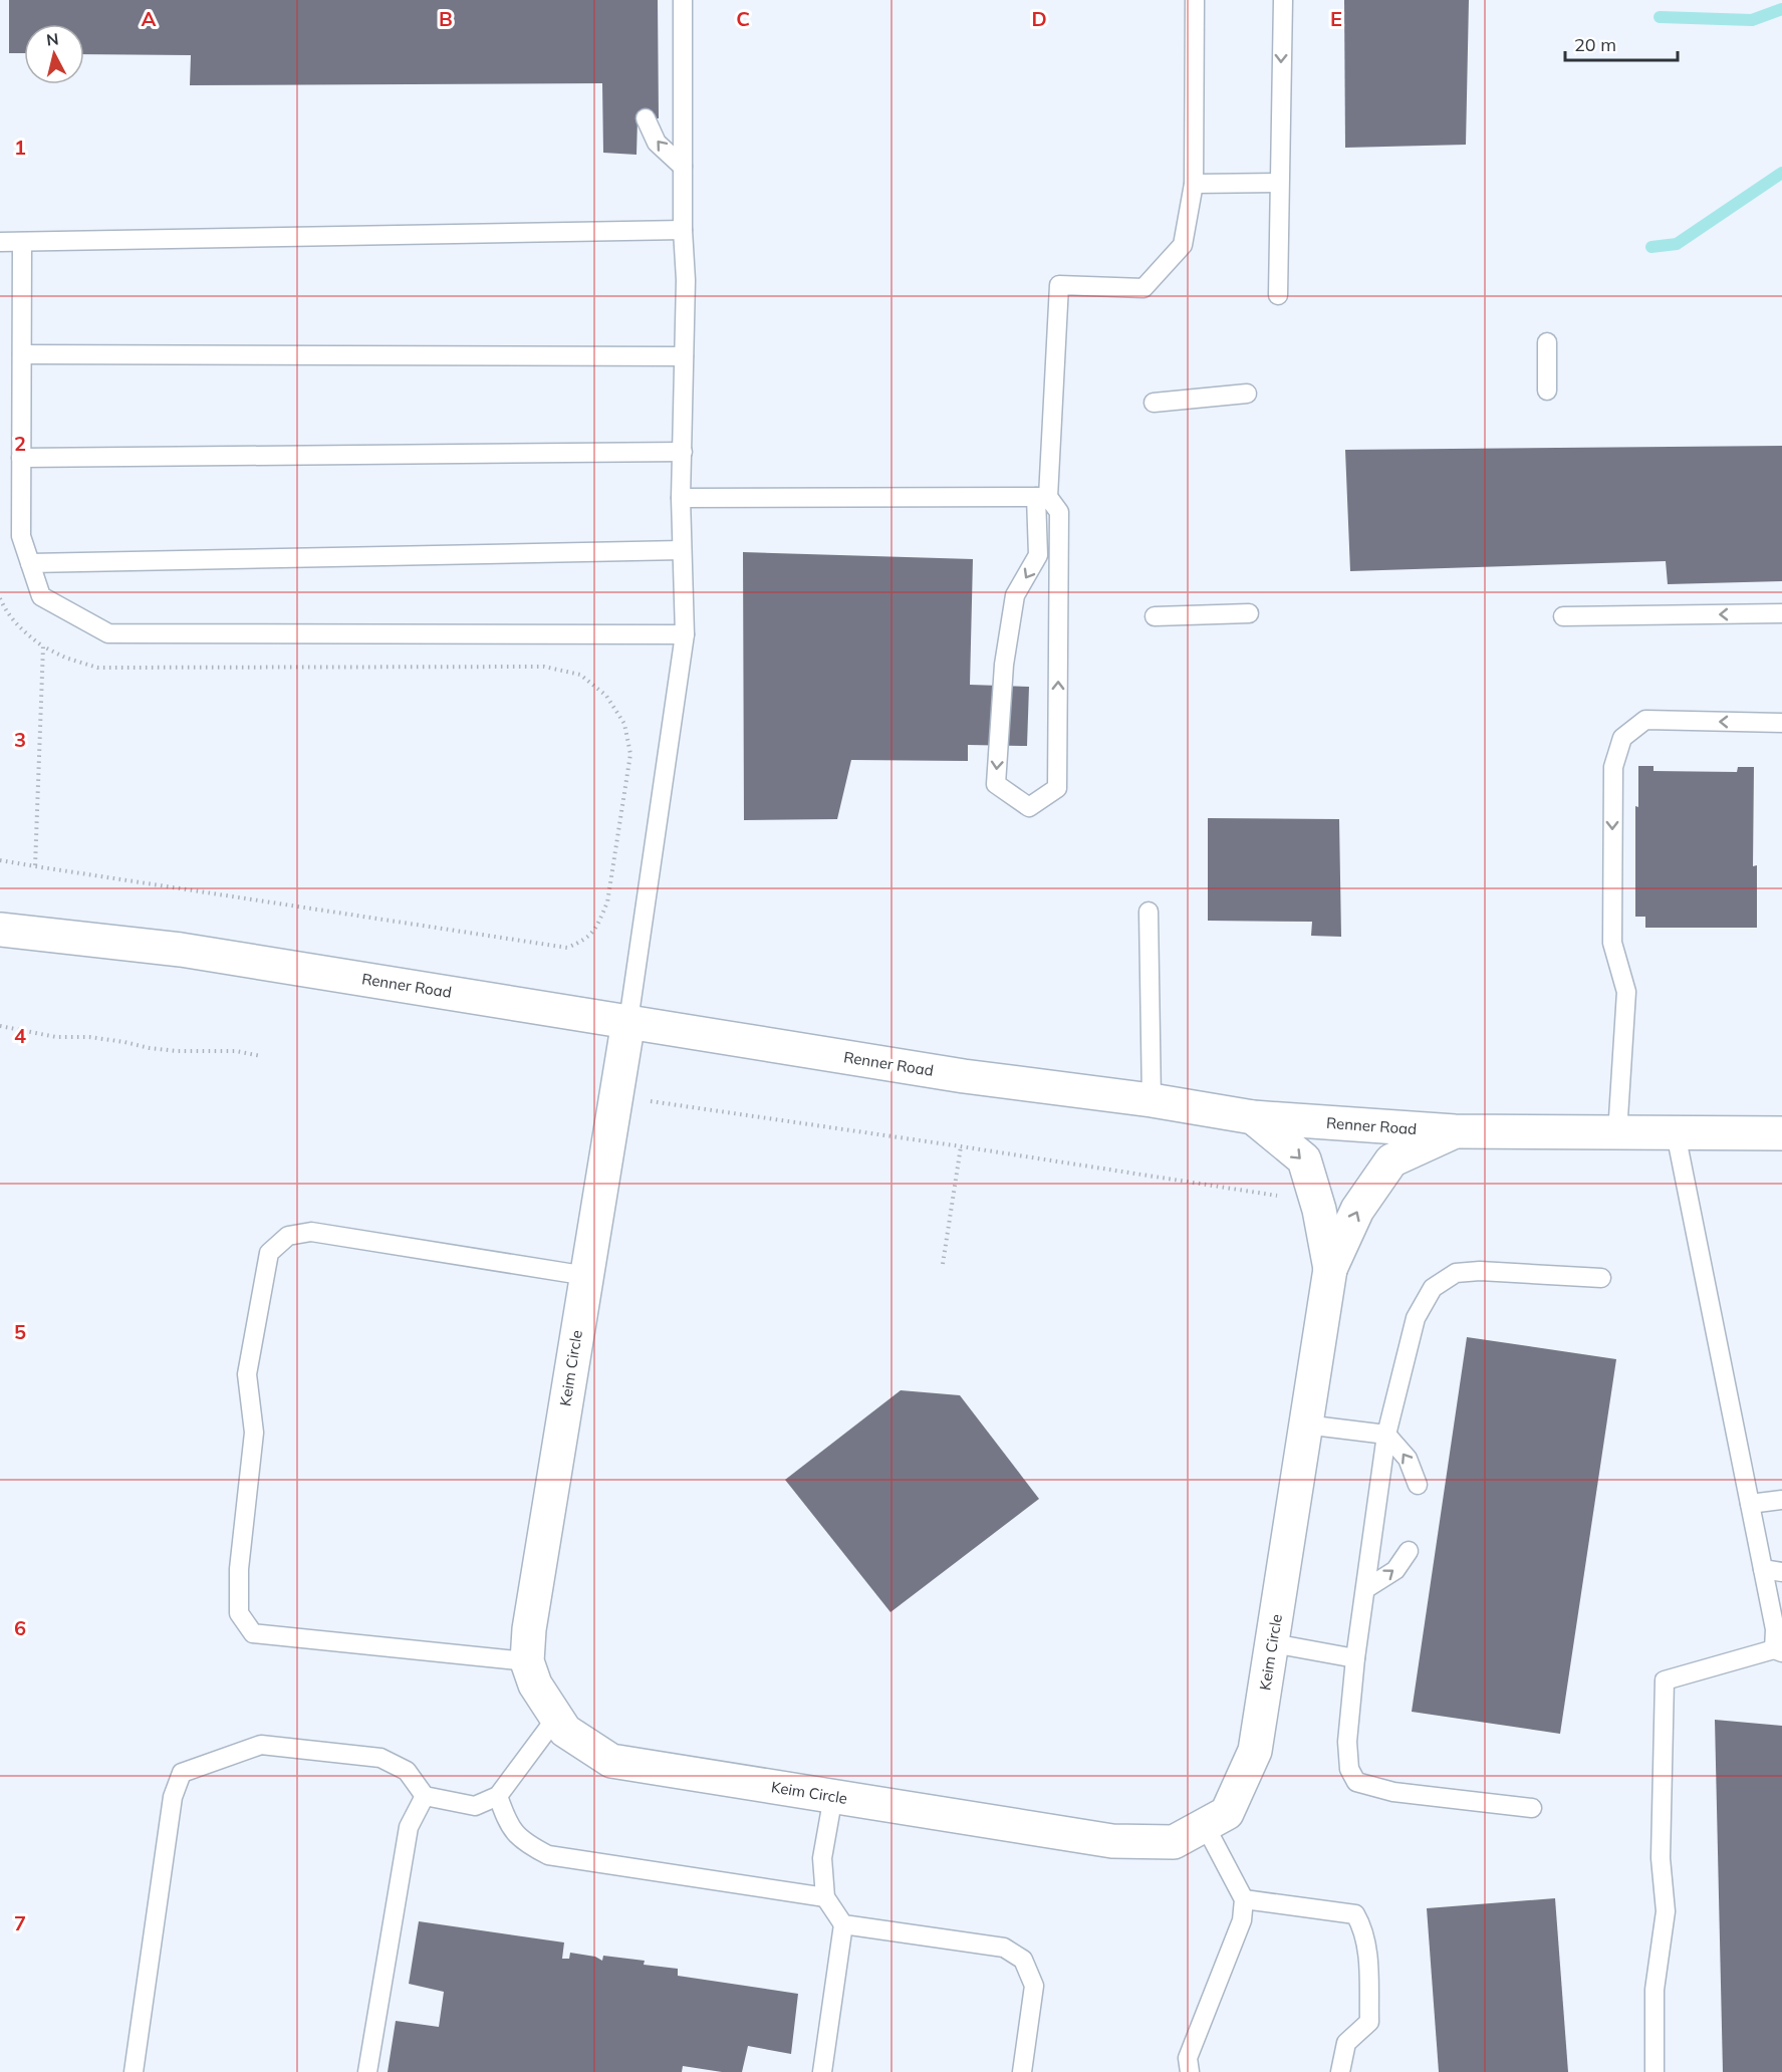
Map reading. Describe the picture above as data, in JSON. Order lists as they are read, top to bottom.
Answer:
{
  "streets": {
    "main road": ["Renner Road", "Keim Circle"]
  },
  "crossings": [
    ["Renner Road", "Keim Circle"]
  ],
  "scale_bar": "20 m",
  "north": "top",
  "grid": {
    "columns": [
      "A",
      "B",
      "C",
      "D",
      "E"
    ],
    "rows": [
      "1",
      "2",
      "3",
      "4",
      "5",
      "6",
      "7"
    ]
  }
}
